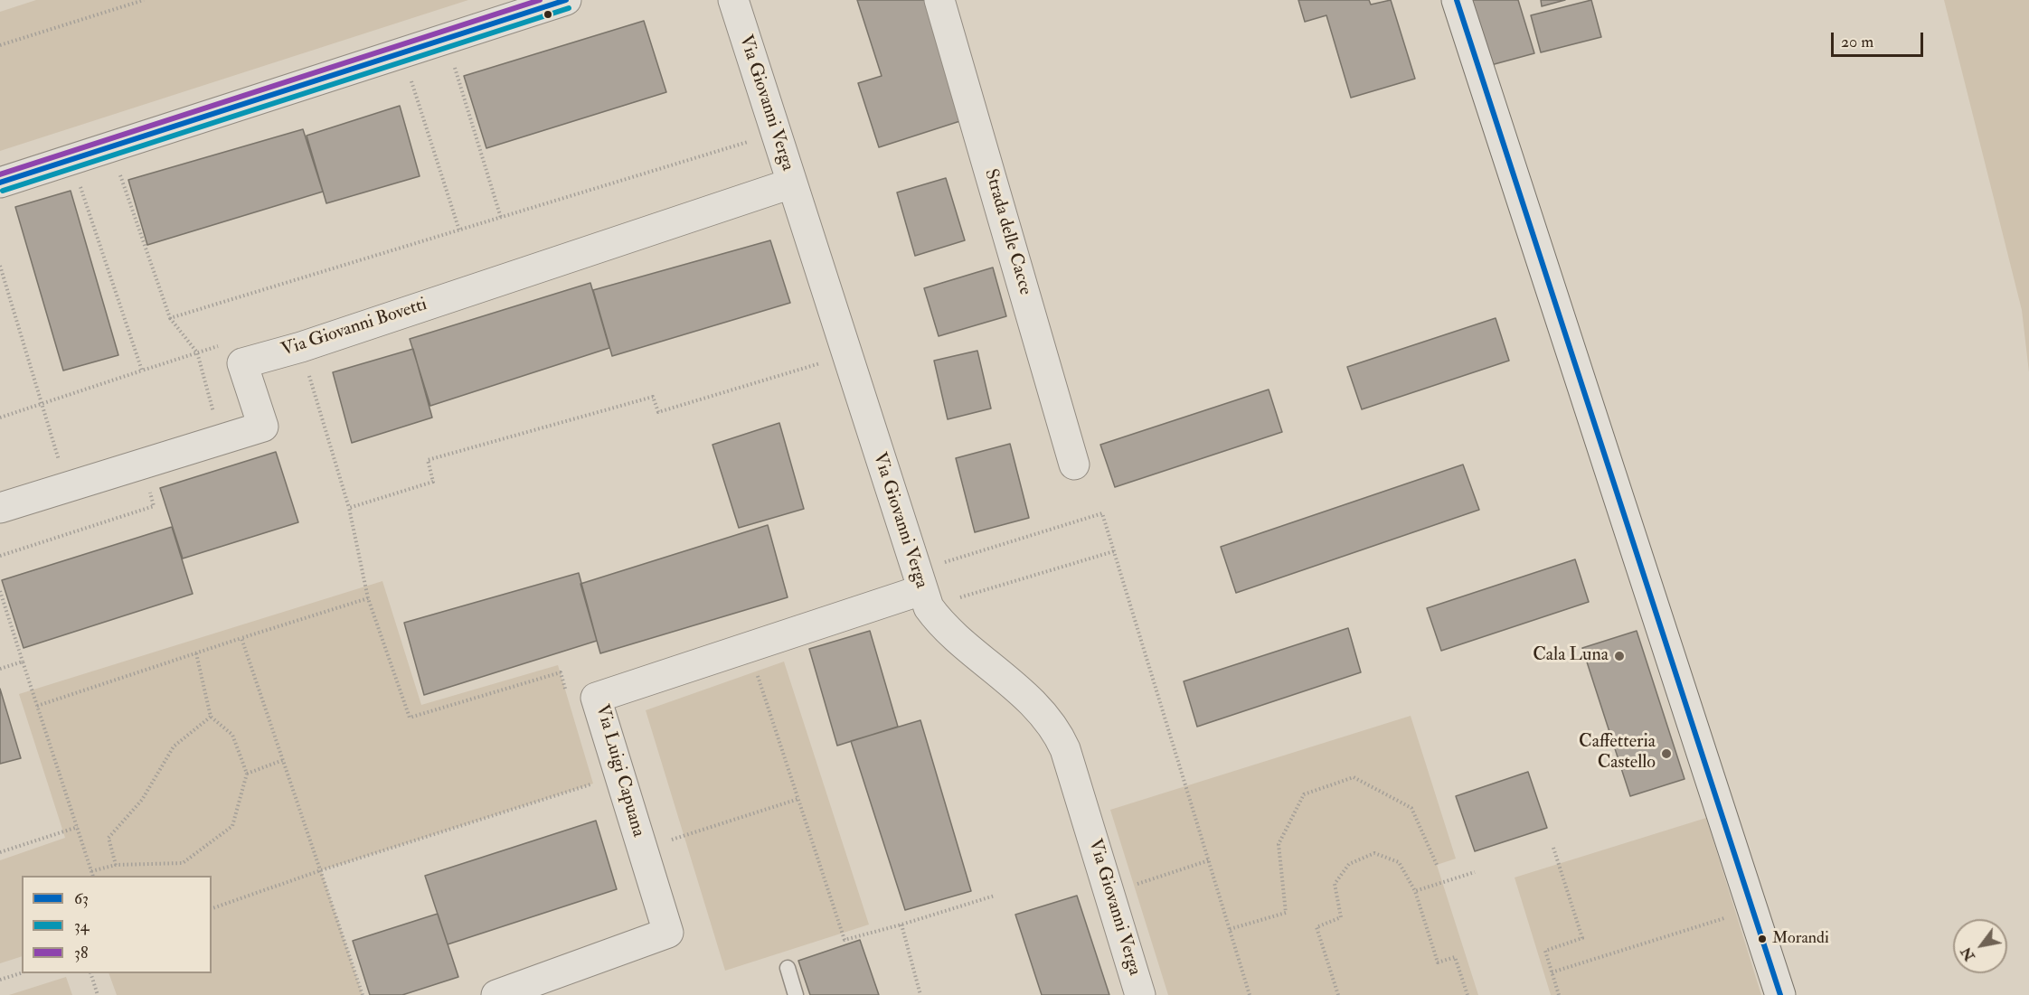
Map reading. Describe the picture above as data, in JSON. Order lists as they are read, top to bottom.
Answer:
{
  "streets": {
    "street": [
      "Via Giovanni Verga",
      "Strada delle Cacce",
      "Via Giovanni Bovetti",
      "Via Luigi Capuana"
    ]
  },
  "crossings": [
    ["Via Giovanni Verga", "Via Giovanni Bovetti"],
    ["Via Giovanni Verga", "Via Luigi Capuana"]
  ],
  "places": ["Cala Luna", "Caffetteria Castello", "Morandi"],
  "lines": ["transit line 63", "transit line 38", "transit line 34"],
  "legend": ["63", "34", "38"],
  "scale_bar": "20 m",
  "north": "bottom left"
}
